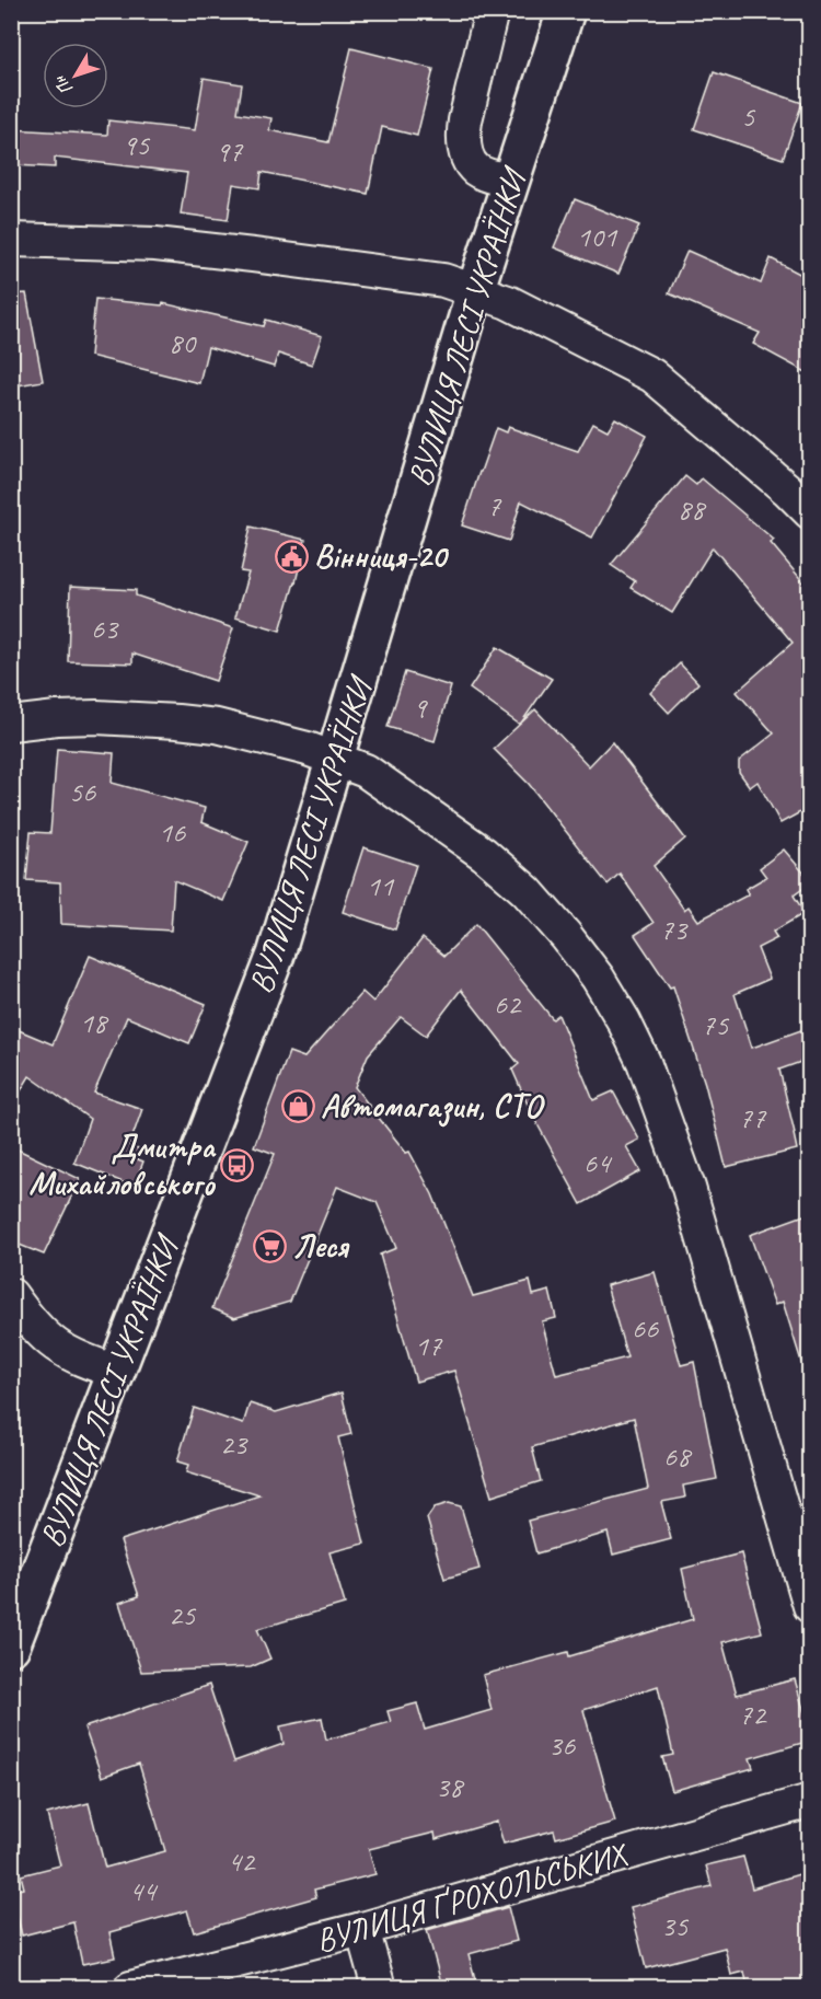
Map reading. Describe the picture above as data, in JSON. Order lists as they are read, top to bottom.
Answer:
{
  "streets": {
    "main road": ["ВУЛИЦЯ ЛЕСІ УКРАЇНКИ"],
    "street": ["ВУЛИЦЯ ҐРОХОЛЬСЬКИХ"]
  },
  "places": {
    "public building": ["Вінниця-20"],
    "shop": ["Автомагазин, СТО"],
    "bus stop": ["Дмитра Михайловського"],
    "supermarket": ["Леся"]
  },
  "house_numbers": [
    "5",
    "95",
    "97",
    "101",
    "80",
    "7",
    "88",
    "63",
    "9",
    "56",
    "16",
    "11",
    "73",
    "62",
    "18",
    "75",
    "77",
    "64",
    "66",
    "17",
    "23",
    "68",
    "25",
    "72",
    "36",
    "38",
    "42",
    "44",
    "35"
  ],
  "north": "bottom left"
}
